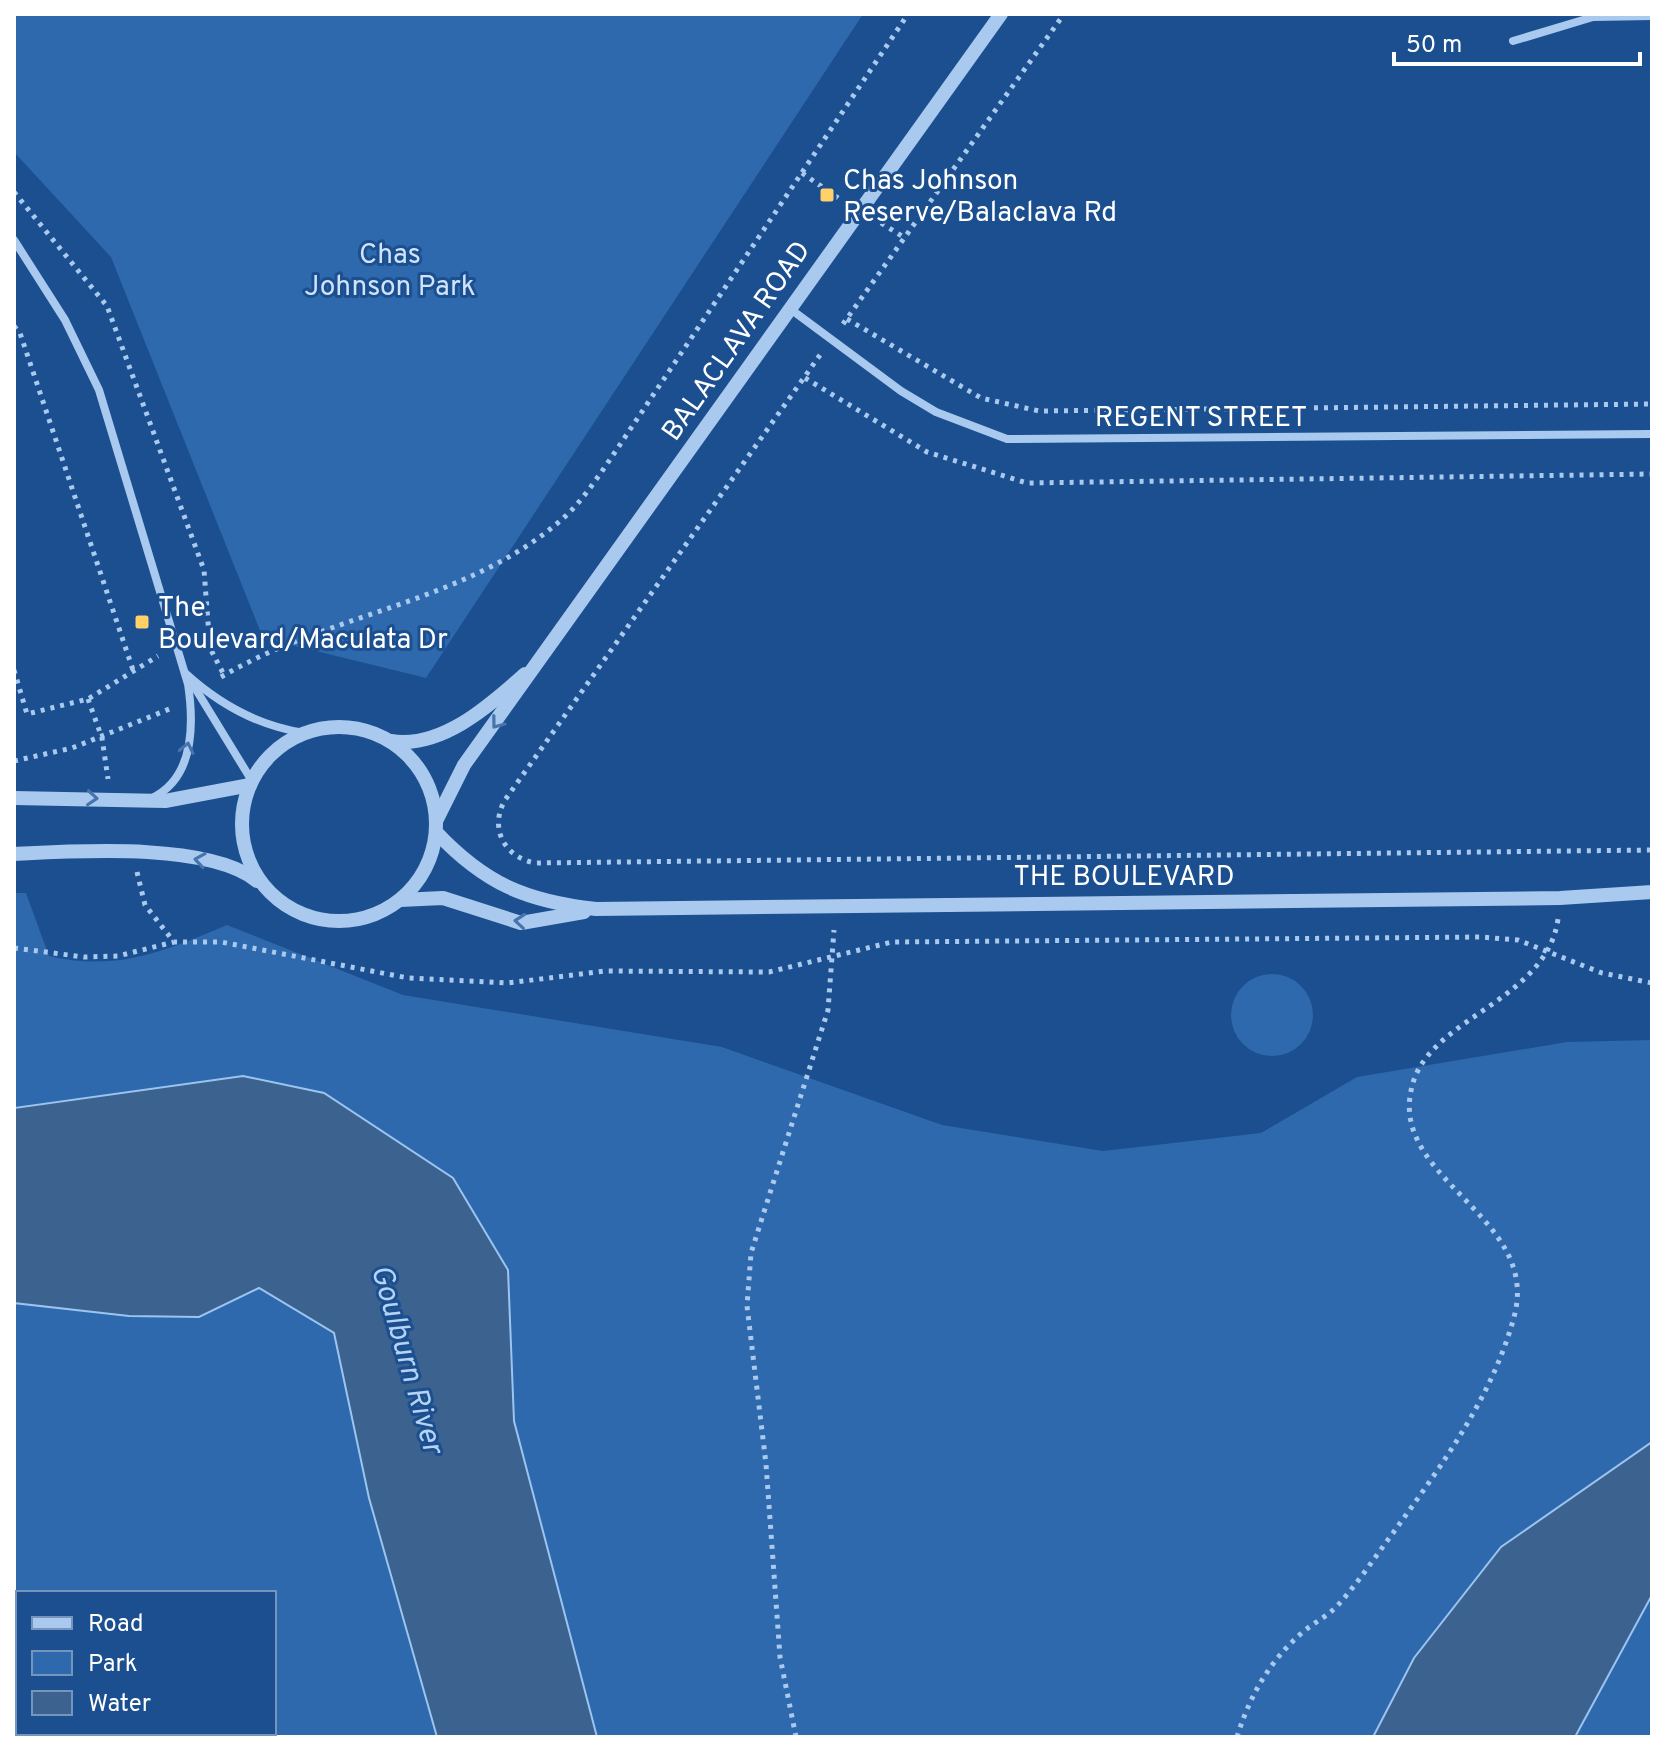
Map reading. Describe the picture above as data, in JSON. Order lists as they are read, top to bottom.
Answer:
{
  "streets": {
    "street": ["BALACLAVA ROAD", "REGENT STREET", "THE BOULEVARD"]
  },
  "crossings": [
    ["BALACLAVA ROAD", "REGENT STREET"],
    ["BALACLAVA ROAD", "THE BOULEVARD"]
  ],
  "water": ["Goulburn River"],
  "parks": ["Chas Johnson Park"],
  "places": {
    "transit": ["Chas Johnson Reserve/Balaclava Rd", "The Boulevard/Maculata Dr"]
  },
  "legend": ["Road", "Park", "Water"],
  "scale_bar": "50 m"
}
